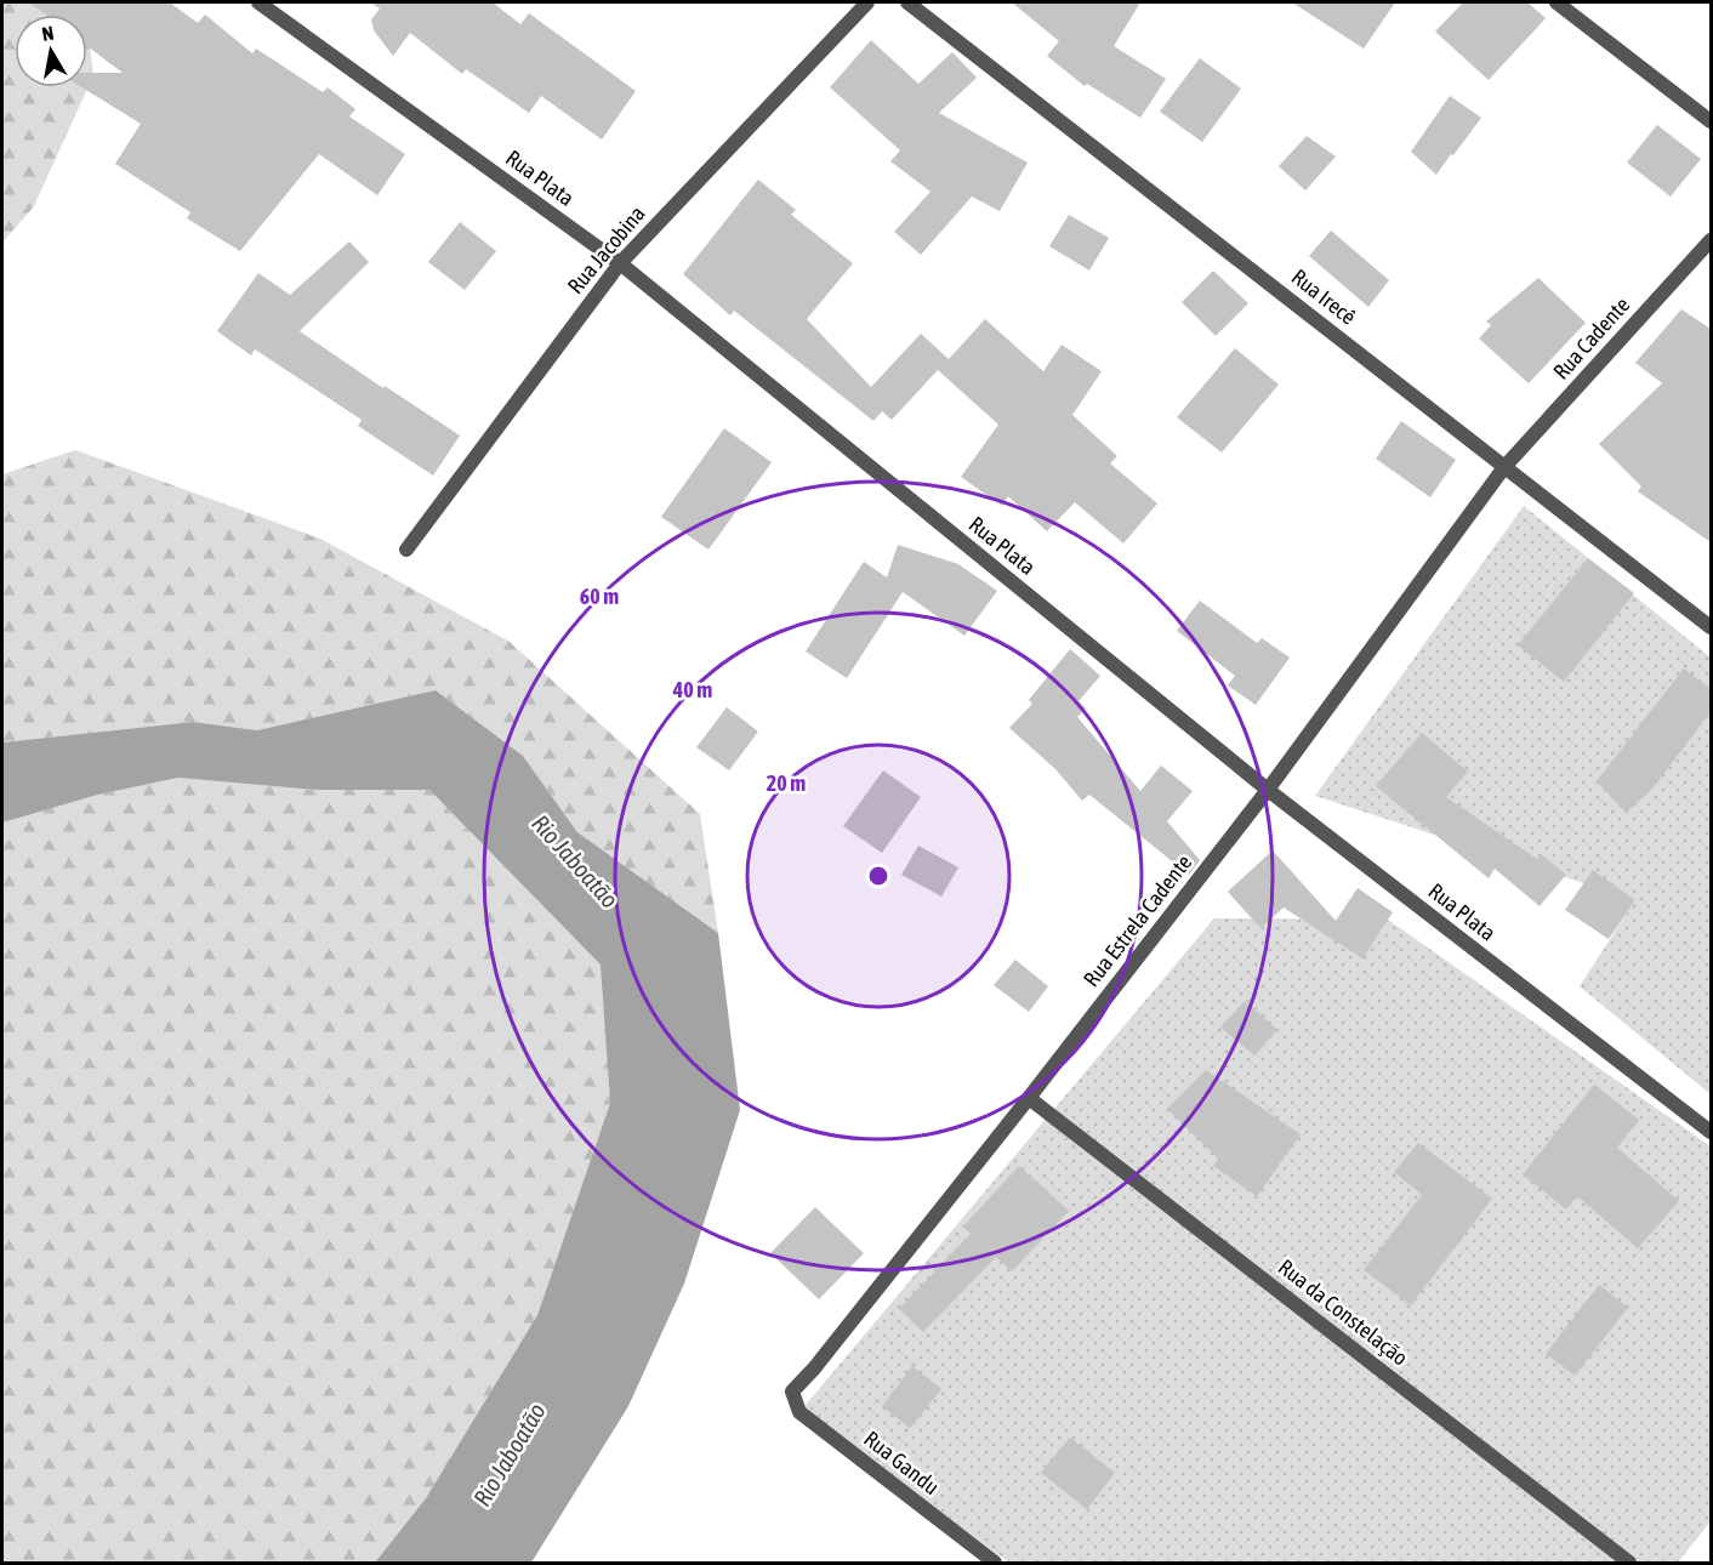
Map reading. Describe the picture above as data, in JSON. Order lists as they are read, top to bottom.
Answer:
{
  "streets": {
    "street": [
      "Rua Plata",
      "Rua Jacobina",
      "Rua Irecê",
      "Rua Cadente",
      "Rua Estrela Cadente",
      "Rua da Constelação",
      "Rua Gandu"
    ]
  },
  "crossings": [
    ["Rua Plata", "Rua Jacobina"],
    ["Rua Plata", "Rua Estrela Cadente"],
    ["Rua Irecê", "Rua Cadente"],
    ["Rua Irecê", "Rua Estrela Cadente"],
    ["Rua Cadente", "Rua Estrela Cadente"],
    ["Rua Estrela Cadente", "Rua da Constelação"],
    ["Rua Estrela Cadente", "Rua Gandu"]
  ],
  "water": ["Rio Jaboatão"],
  "north": "top",
  "rings": ["60 m", "40 m", "20 m"]
}
